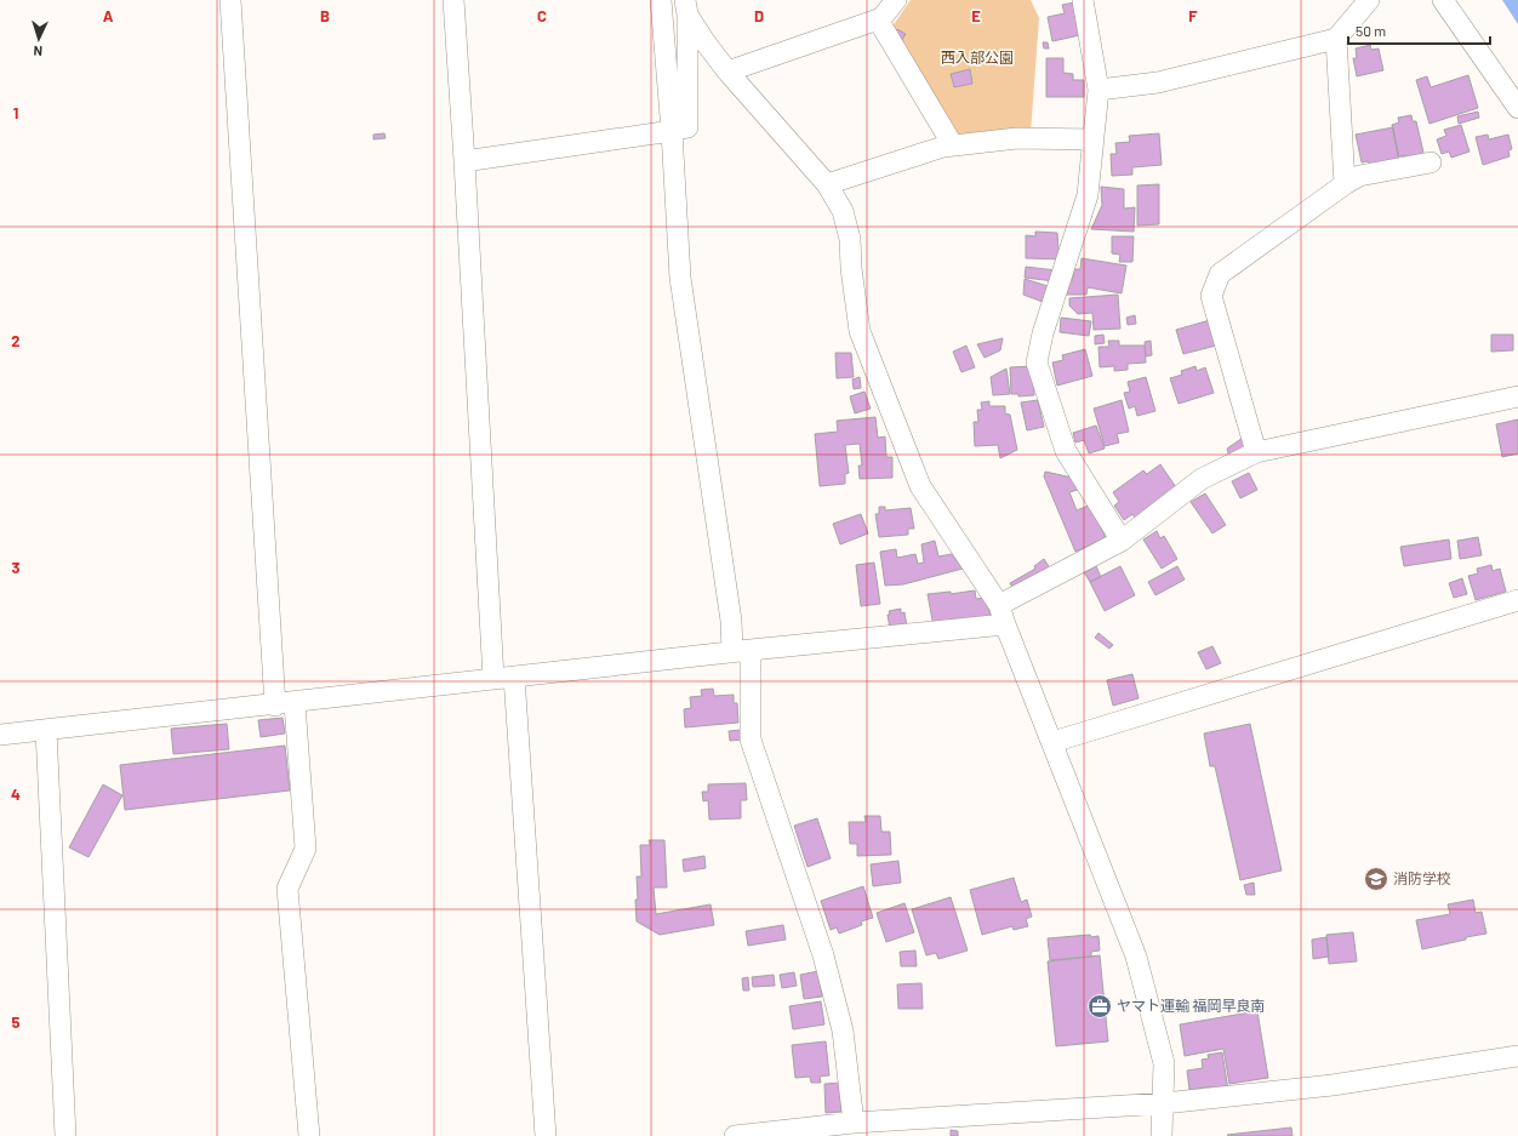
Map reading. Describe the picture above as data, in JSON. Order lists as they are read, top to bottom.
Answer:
{
  "parks": ["西入部公園"],
  "places": {
    "school or university": ["消防学校"],
    "office": ["ヤマト運輸 福岡早良南"]
  },
  "scale_bar": "50 m",
  "north": "bottom",
  "grid": {
    "columns": [
      "A",
      "B",
      "C",
      "D",
      "E",
      "F"
    ],
    "rows": [
      "1",
      "2",
      "3",
      "4",
      "5"
    ]
  }
}
